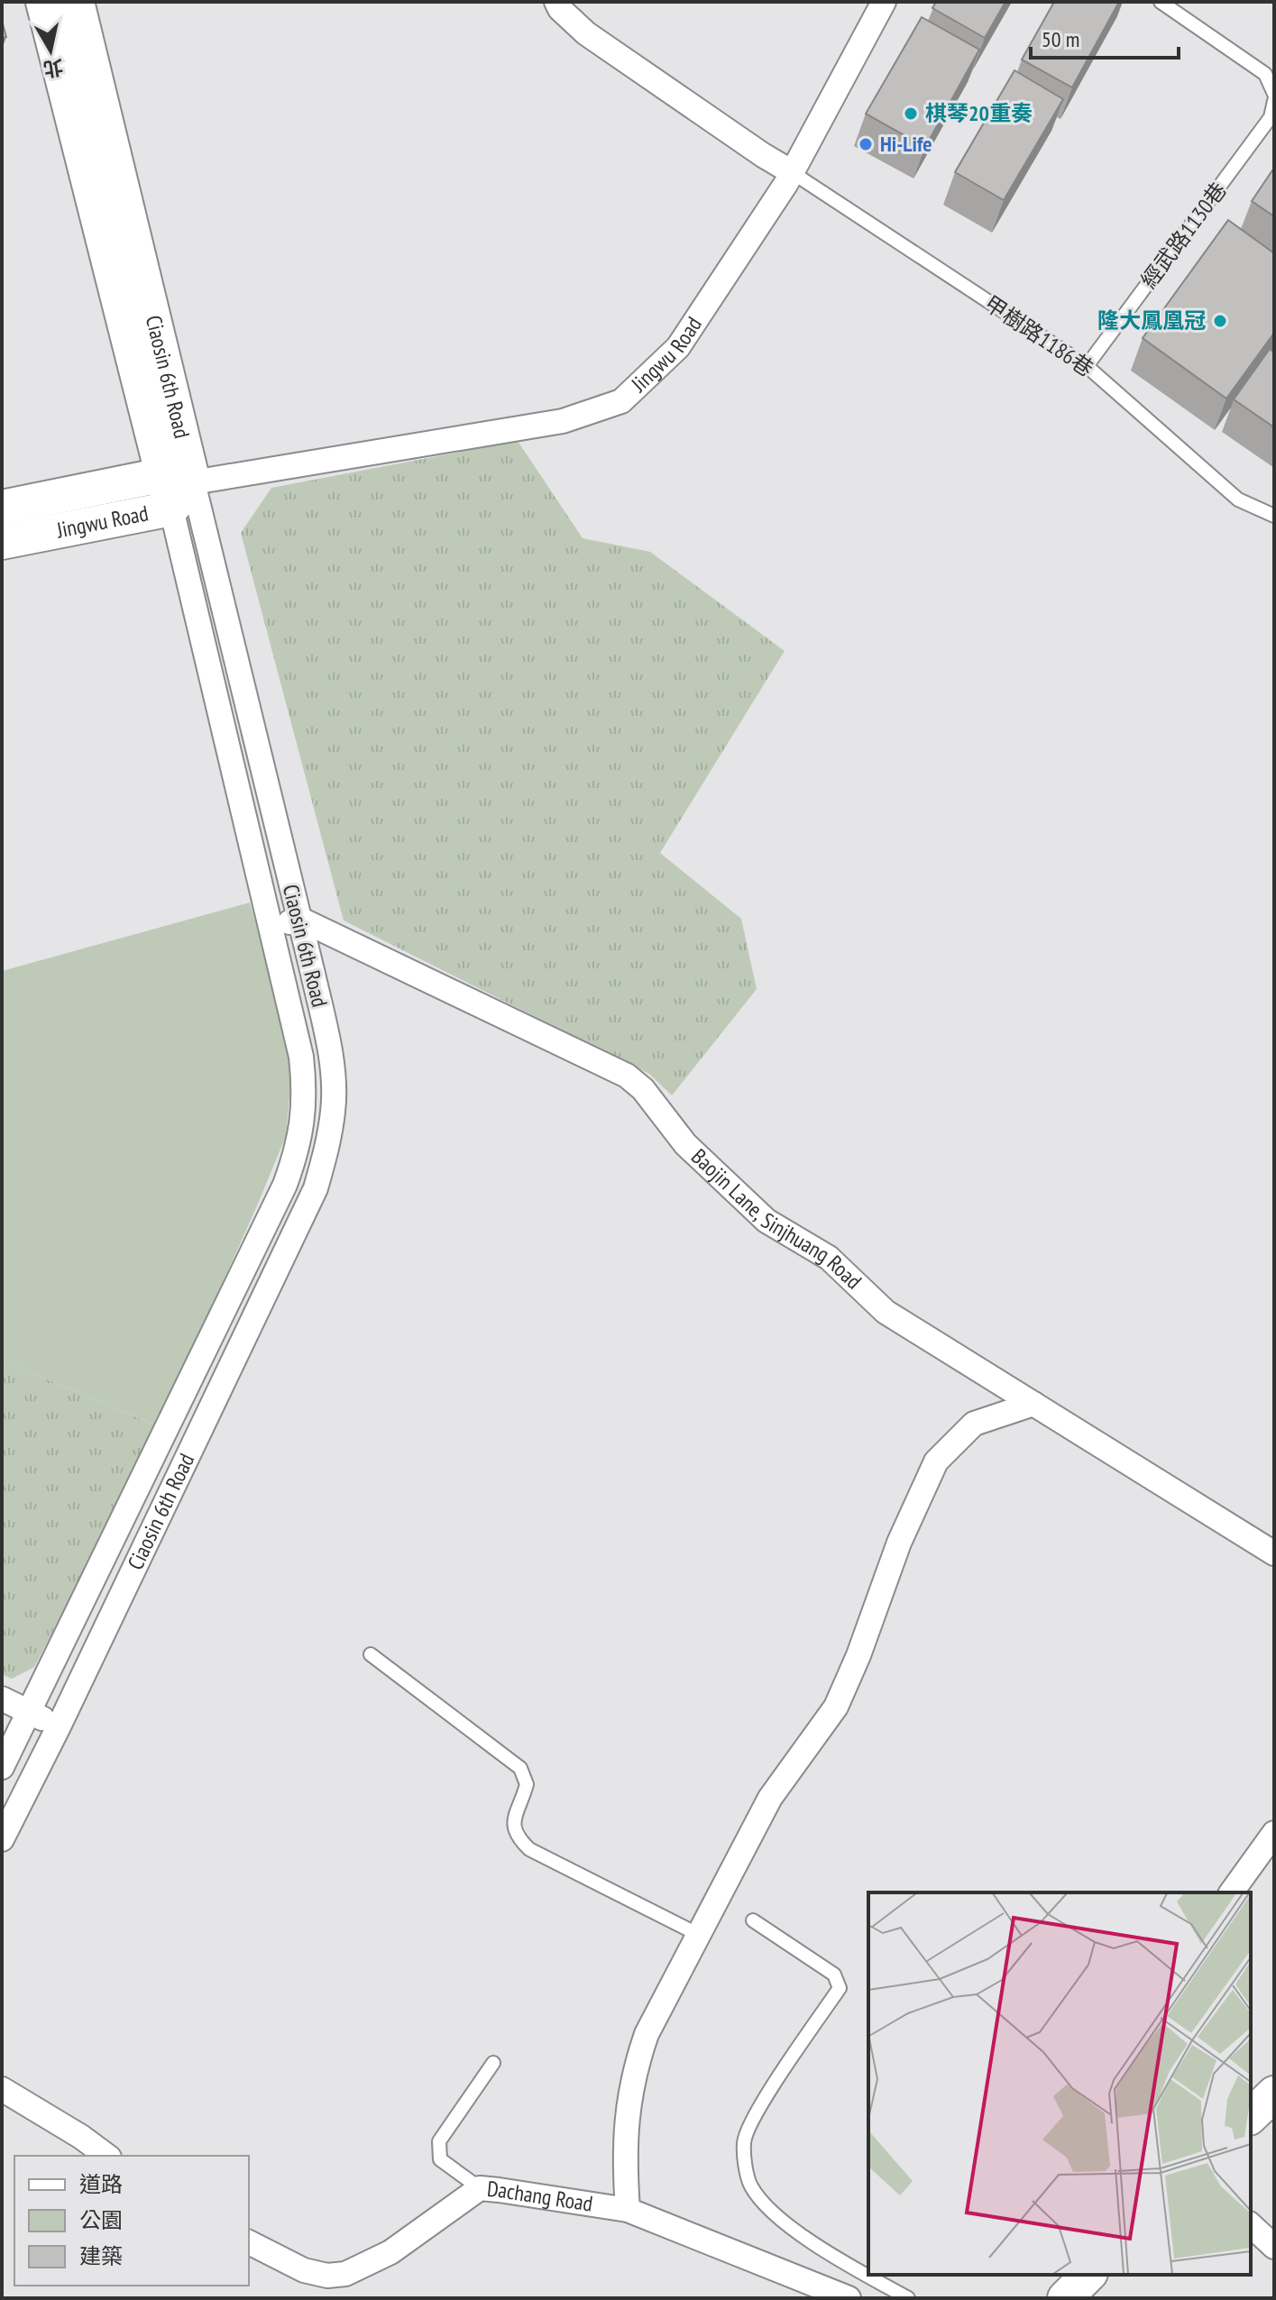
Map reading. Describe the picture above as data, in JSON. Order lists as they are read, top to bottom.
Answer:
{
  "streets": {
    "street": [
      "Jingwu Road",
      "Ciaosin 6th Road",
      "Baojin Lane, Sinjhuang Road",
      "Dachang Road"
    ],
    "lane": ["經武路1130巷", "甲樹路1186巷"]
  },
  "crossings": [
    ["經武路1130巷", "甲樹路1186巷"],
    ["甲樹路1186巷", "Jingwu Road"],
    ["Jingwu Road", "Ciaosin 6th Road"],
    ["Ciaosin 6th Road", "Baojin Lane, Sinjhuang Road"]
  ],
  "places": ["棋琴20重奏", "Hi-Life", "隆大鳳凰冠"],
  "legend": ["道路", "公園", "建築"],
  "scale_bar": "50 m",
  "north": "bottom"
}
